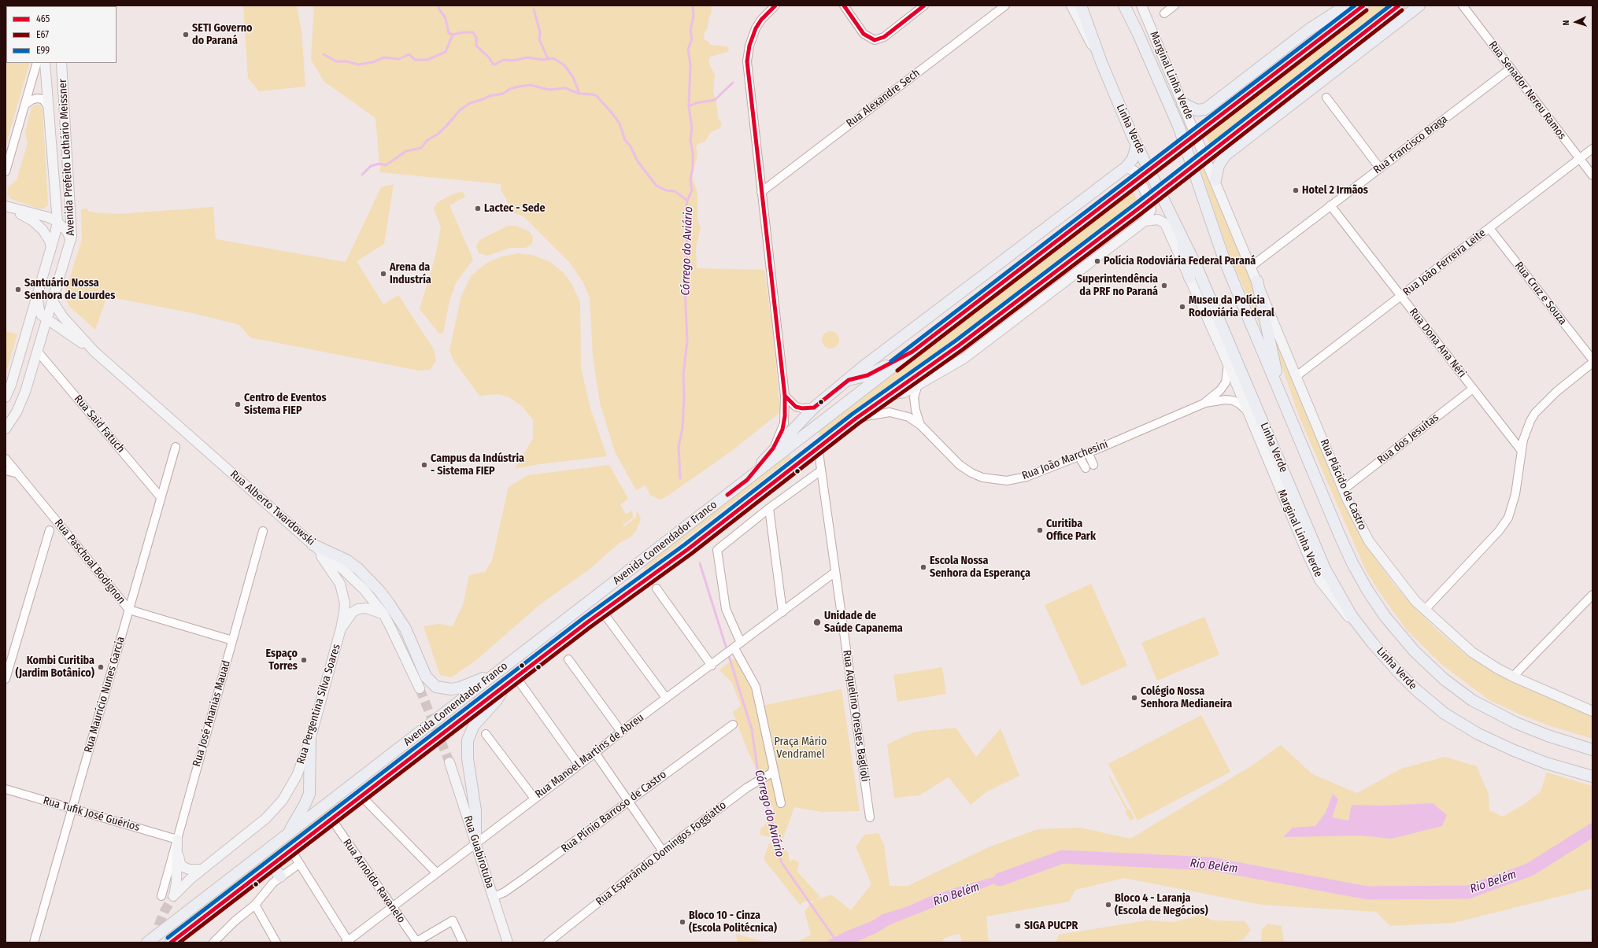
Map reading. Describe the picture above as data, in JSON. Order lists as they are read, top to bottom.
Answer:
{
  "streets": {
    "highway": ["Linha Verde", "Avenida Comendador Franco"],
    "main road": [
      "Marginal Linha Verde",
      "Avenida Prefeito Lothário Meissner",
      "Rua Plácido de Castro",
      "Rua Alberto Twardowski",
      "Rua Pergentina Silva Soares",
      "Rua Guabirotuba"
    ],
    "street": [
      "Rua Senador Nereu Ramos",
      "Rua Alexandre Sech",
      "Rua Francisco Braga",
      "Rua João Ferreira Leite",
      "Rua Cruz e Souza",
      "Rua Dona Ana Néri",
      "Rua Said Fatuch",
      "Rua dos Jesuítas",
      "Rua João Marchesini",
      "Rua Paschoal Bodignon",
      "Rua Maurício Nunes Garcia",
      "Rua José Ananias Mauad",
      "Rua Aquelino Orestes Baglioli",
      "Rua Manoel Martins de Abreu",
      "Rua Plínio Barroso de Castro",
      "Rua Tufik José Guérios",
      "Rua Esperândio Domingos Foggiatto",
      "Rua Arnoldo Ravanelo"
    ]
  },
  "crossings": [
    ["Marginal Linha Verde", "Linha Verde"],
    ["Marginal Linha Verde", "Rua João Marchesini"],
    ["Marginal Linha Verde", "Rua Plácido de Castro"],
    ["Rua Senador Nereu Ramos", "Rua Francisco Braga"],
    ["Rua Senador Nereu Ramos", "Rua João Ferreira Leite"],
    ["Rua Francisco Braga", "Rua Dona Ana Néri"],
    ["Rua Francisco Braga", "Rua Plácido de Castro"],
    ["Avenida Prefeito Lothário Meissner", "Rua Said Fatuch"],
    ["Avenida Prefeito Lothário Meissner", "Rua Alberto Twardowski"],
    ["Rua João Ferreira Leite", "Rua Cruz e Souza"],
    ["Rua João Ferreira Leite", "Rua Dona Ana Néri"],
    ["Rua João Ferreira Leite", "Rua Plácido de Castro"],
    ["Rua Dona Ana Néri", "Rua dos Jesuítas"],
    ["Rua Said Fatuch", "Rua Maurício Nunes Garcia"],
    ["Rua dos Jesuítas", "Rua Plácido de Castro"],
    ["Rua João Marchesini", "Avenida Comendador Franco"],
    ["Rua Alberto Twardowski", "Rua Pergentina Silva Soares"],
    ["Avenida Comendador Franco", "Rua Aquelino Orestes Baglioli"],
    ["Avenida Comendador Franco", "Rua Arnoldo Ravanelo"],
    ["Rua Paschoal Bodignon", "Rua Maurício Nunes Garcia"],
    ["Rua Paschoal Bodignon", "Rua José Ananias Mauad"],
    ["Rua Maurício Nunes Garcia", "Rua Tufik José Guérios"],
    ["Rua Pergentina Silva Soares", "Rua José Ananias Mauad"],
    ["Rua Pergentina Silva Soares", "Rua Tufik José Guérios"],
    ["Rua José Ananias Mauad", "Rua Tufik José Guérios"],
    ["Rua Aquelino Orestes Baglioli", "Rua Manoel Martins de Abreu"],
    ["Rua Manoel Martins de Abreu", "Rua Guabirotuba"],
    ["Rua Manoel Martins de Abreu", "Rua Arnoldo Ravanelo"],
    ["Rua Plínio Barroso de Castro", "Rua Guabirotuba"]
  ],
  "water": ["Córrego do Aviário", "Rio Belém"],
  "parks": ["Praça Mário Vendramel"],
  "places": [
    "SETI Governo do Paraná",
    "Hotel 2 Irmãos",
    "Lactec - Sede",
    "Polícia Rodoviária Federal Paraná",
    "Arena da Industría",
    "Superintendência da PRF no Paraná",
    "Santuário Nossa Senhora de Lourdes",
    "Museu da Polícia Rodoviária Federal",
    "Centro de Eventos Sistema FIEP",
    "Campus da Indústria - Sistema FIEP",
    "Curitiba Office Park",
    "Escola Nossa Senhora da Esperança",
    "Unidade de Saúde Capanema",
    "Espaço Torres",
    "Kombi Curitiba (Jardim Botânico)",
    "Colégio Nossa Senhora Medianeira",
    "Bloco 4 - Laranja (Escola de Negócios)",
    "Bloco 10 - Cinza (Escola Politécnica)",
    "SIGA PUCPR"
  ],
  "lines": ["transit line 465", "transit line E99", "transit line E67"],
  "legend": ["465", "E67", "E99"],
  "north": "left"
}
